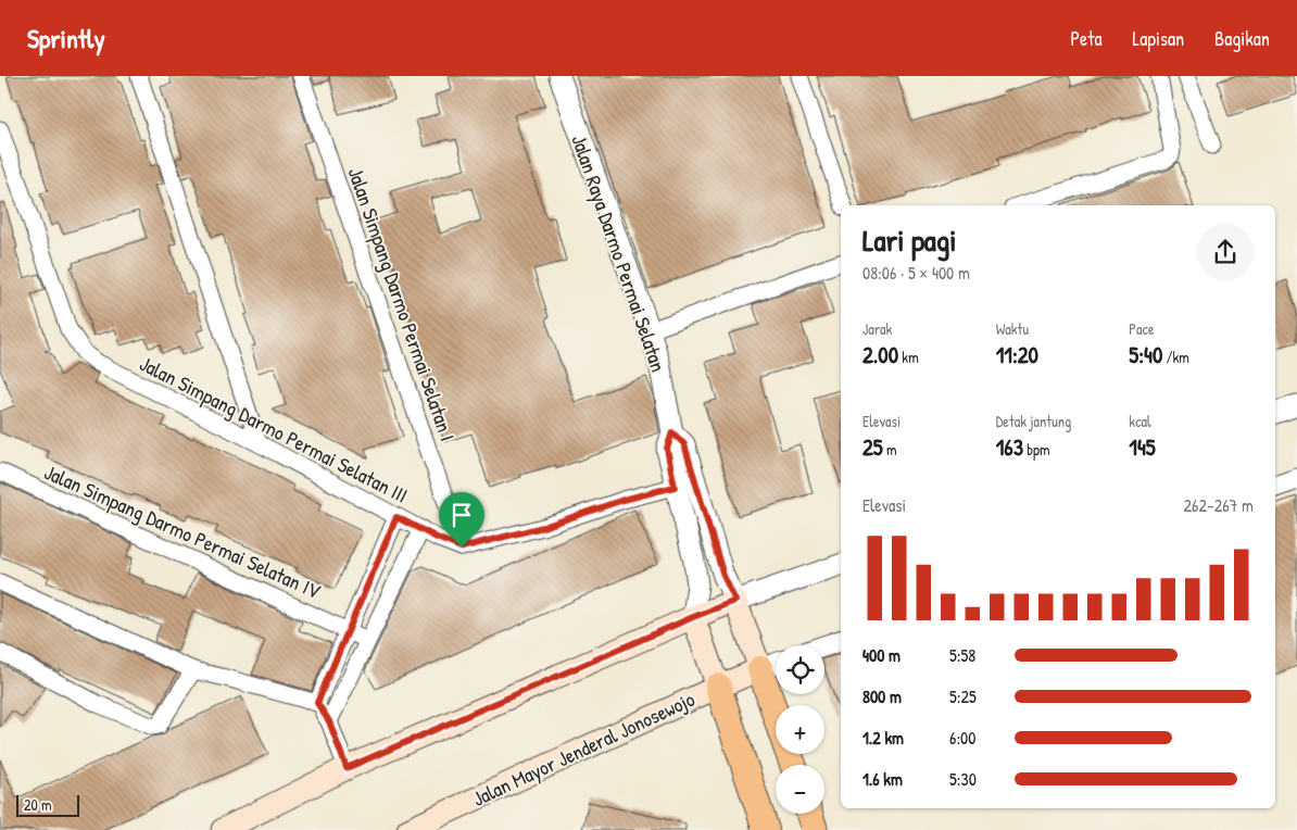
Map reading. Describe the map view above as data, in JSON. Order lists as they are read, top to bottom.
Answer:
{
  "streets": {
    "main road": ["Jalan Mayor Jenderal Jonosewojo"],
    "street": [
      "Jalan Raya Darmo Permai Selatan",
      "Jalan Simpang Darmo Permai Selatan I",
      "Jalan Simpang Darmo Permai Selatan III",
      "Jalan Simpang Darmo Permai Selatan IV"
    ]
  },
  "crossings": [
    ["Jalan Simpang Darmo Permai Selatan I", "Jalan Simpang Darmo Permai Selatan III"]
  ],
  "scale_bar": "20 m",
  "page": {
    "header": "Sprintly",
    "nav": ["Peta", "Lapisan", "Bagikan"],
    "heading": ["Lari pagi", "08:06 · 5 × 400 m"],
    "stats": [
      ["Jarak", "2.00 km"],
      ["Waktu", "11:20"],
      ["Pace", "5:40 /km"],
      ["Elevasi", "25 m"],
      ["Detak jantung", "163 bpm"],
      ["kcal", "145"]
    ],
    "chart": ["Elevasi", "262–267 m"],
    "list": [
      {
        "name": "400 m",
        "note": "5:58"
      },
      {
        "name": "800 m",
        "note": "5:25"
      },
      {
        "name": "1.2 km",
        "note": "6:00"
      },
      {
        "name": "1.6 km",
        "note": "5:30"
      }
    ],
    "map_buttons": ["+", "−"],
    "scale": "20 m"
  }
}
